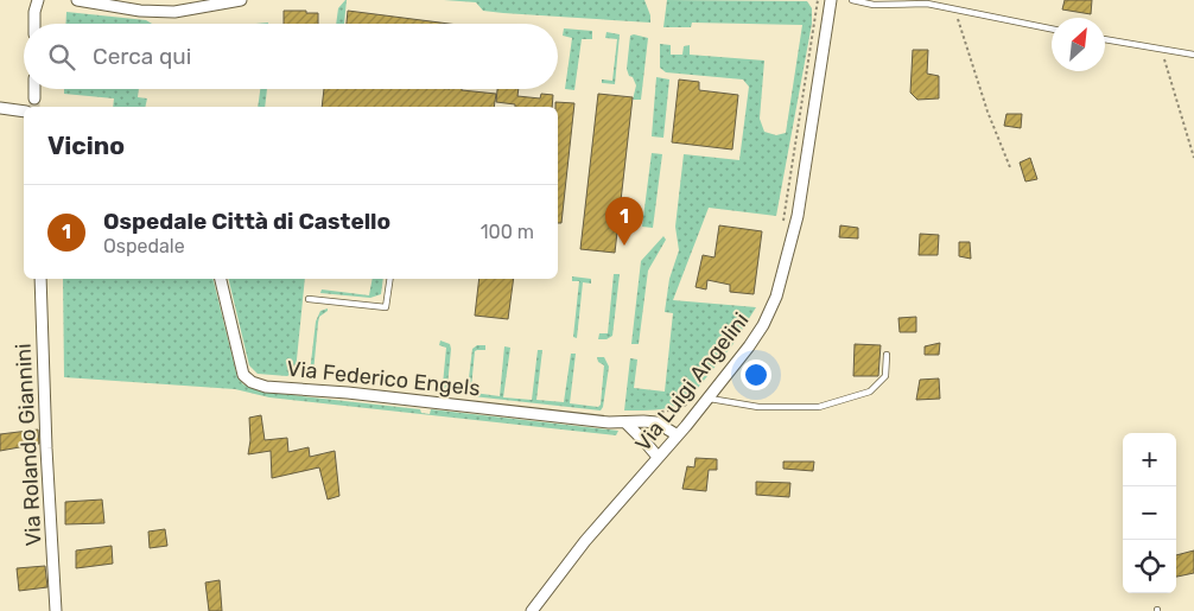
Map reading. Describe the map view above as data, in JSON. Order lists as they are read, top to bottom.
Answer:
{
  "streets": {
    "street": ["Via Federico Engels", "Via Luigi Angelini", "Via Rolando Giannini"]
  },
  "crossings": [
    ["Via Federico Engels", "Via Luigi Angelini"]
  ],
  "north": "top right",
  "page": {
    "search": "Cerca qui",
    "heading": "Vicino",
    "list": [
      {
        "mark": "1",
        "name": "Ospedale Città di Castello",
        "note": "Ospedale",
        "value": "100 m"
      }
    ],
    "pins": "1",
    "map_buttons": ["+", "−"]
  }
}
